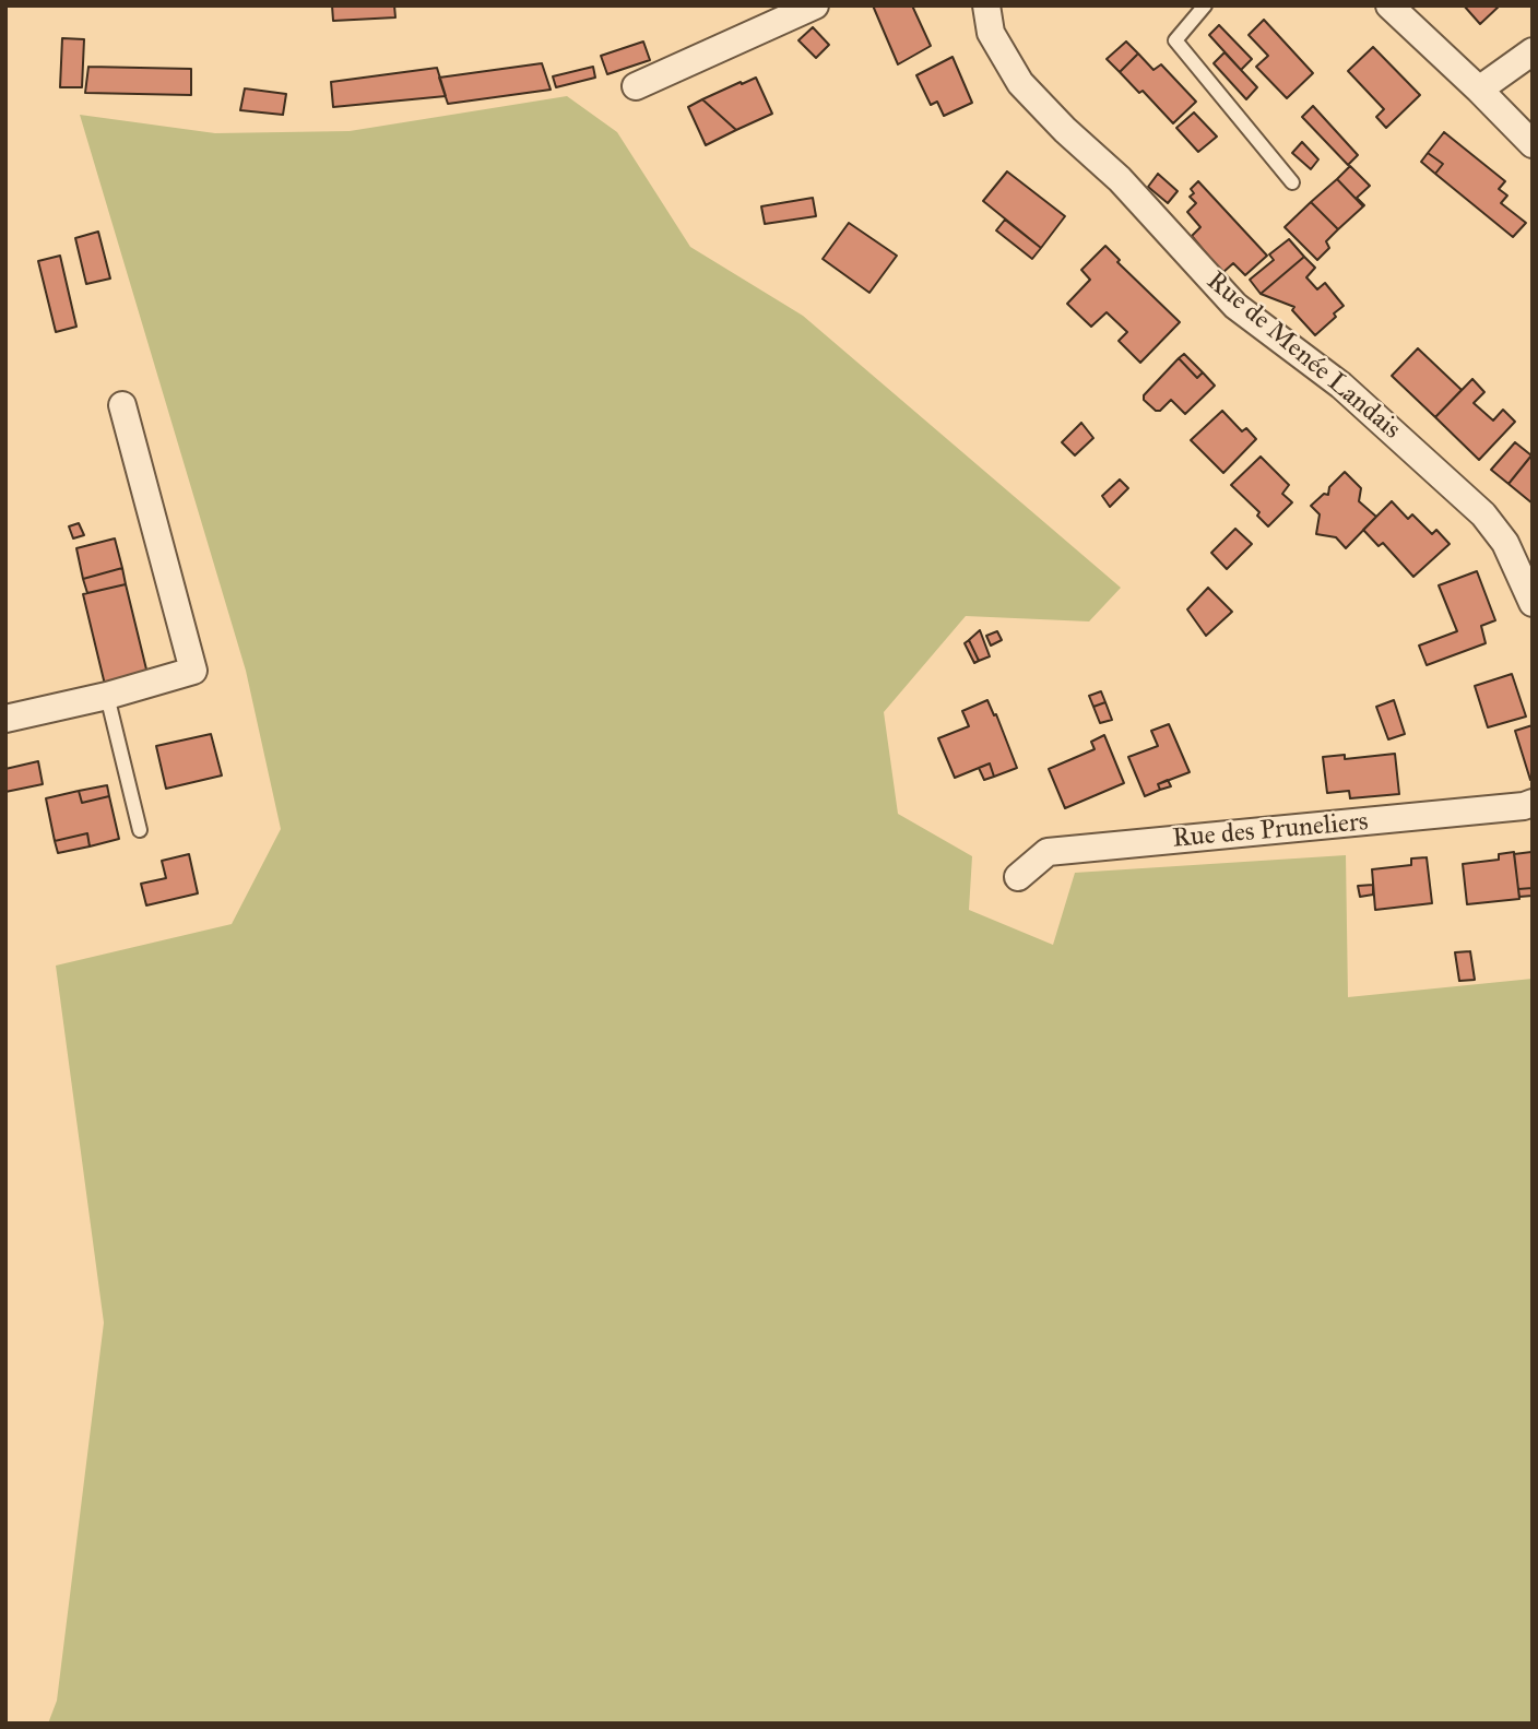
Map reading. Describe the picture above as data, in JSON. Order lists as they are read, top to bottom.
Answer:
{
  "streets": {
    "street": ["Rue de Menée Landais", "Rue des Pruneliers"]
  }
}
